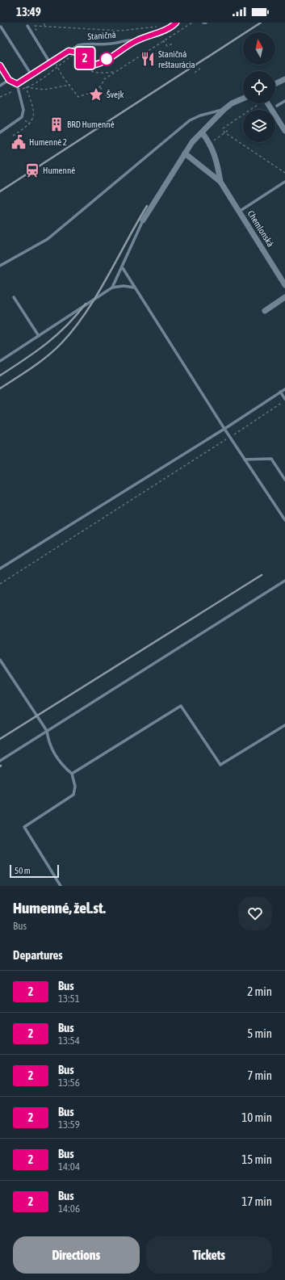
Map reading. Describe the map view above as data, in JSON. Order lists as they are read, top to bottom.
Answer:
{
  "streets": {
    "street": ["Chemlonská"],
    "lane": ["Staničná"]
  },
  "places": {
    "restaurant": ["Staničná reštaurácia"],
    "place": ["Švejk"],
    "building": ["BRD Humenné"],
    "public building": ["Humenné 2"],
    "station": ["Humenné"]
  },
  "lines": ["bus line 2"],
  "scale_bar": "50 m",
  "north": "top",
  "page": {
    "status": "13:49",
    "on_map": "2",
    "scale": "50 m",
    "heading": [
      ["Humenné, žel.st.", "Bus"],
      "Departures"
    ],
    "list": [
      {
        "mark": "2",
        "name": "Bus",
        "note": "13:51",
        "value": "2 min"
      },
      {
        "mark": "2",
        "name": "Bus",
        "note": "13:54",
        "value": "5 min"
      },
      {
        "mark": "2",
        "name": "Bus",
        "note": "13:56",
        "value": "7 min"
      },
      {
        "mark": "2",
        "name": "Bus",
        "note": "13:59",
        "value": "10 min"
      },
      {
        "mark": "2",
        "name": "Bus",
        "note": "14:04",
        "value": "15 min"
      },
      {
        "mark": "2",
        "name": "Bus",
        "note": "14:06",
        "value": "17 min"
      }
    ],
    "buttons": ["Directions", "Tickets"]
  }
}
